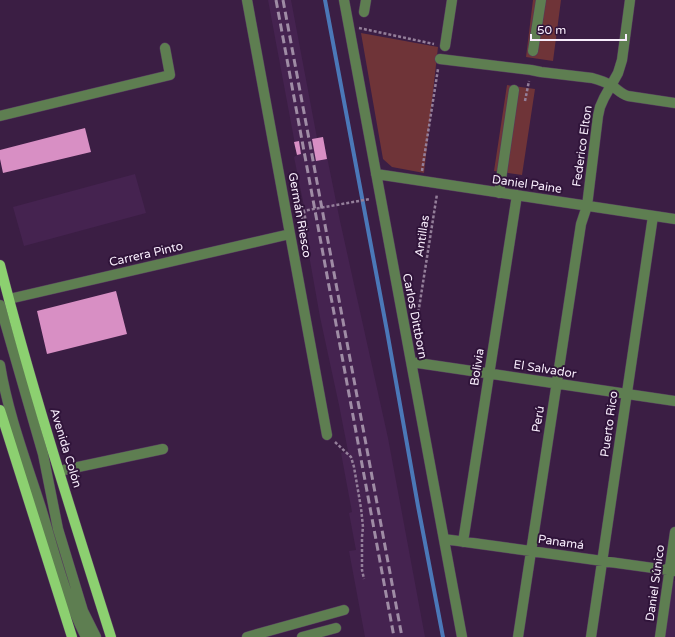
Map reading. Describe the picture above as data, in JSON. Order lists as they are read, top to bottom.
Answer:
{
  "streets": {
    "main road": ["Avenida Colón"],
    "street": [
      "Federico Elton",
      "Daniel Paine",
      "Germán Riesco",
      "Carrera Pinto",
      "Carlos Dittborn",
      "Bolivia",
      "El Salvador",
      "Perú",
      "Puerto Rico",
      "Panamá",
      "Daniel Súnico"
    ],
    "path": ["Antillas"]
  },
  "crossings": [
    ["Federico Elton", "Daniel Paine"],
    ["Federico Elton", "Perú"],
    ["Daniel Paine", "Antillas"],
    ["Daniel Paine", "Carlos Dittborn"],
    ["Daniel Paine", "Bolivia"],
    ["Daniel Paine", "Perú"],
    ["Daniel Paine", "Puerto Rico"],
    ["Germán Riesco", "Carrera Pinto"],
    ["Carrera Pinto", "Avenida Colón"],
    ["Carlos Dittborn", "El Salvador"],
    ["Carlos Dittborn", "Panamá"],
    ["Bolivia", "El Salvador"],
    ["Bolivia", "Panamá"],
    ["El Salvador", "Perú"],
    ["El Salvador", "Puerto Rico"],
    ["Perú", "Panamá"],
    ["Puerto Rico", "Panamá"],
    ["Panamá", "Daniel Súnico"]
  ],
  "scale_bar": "50 m"
}
